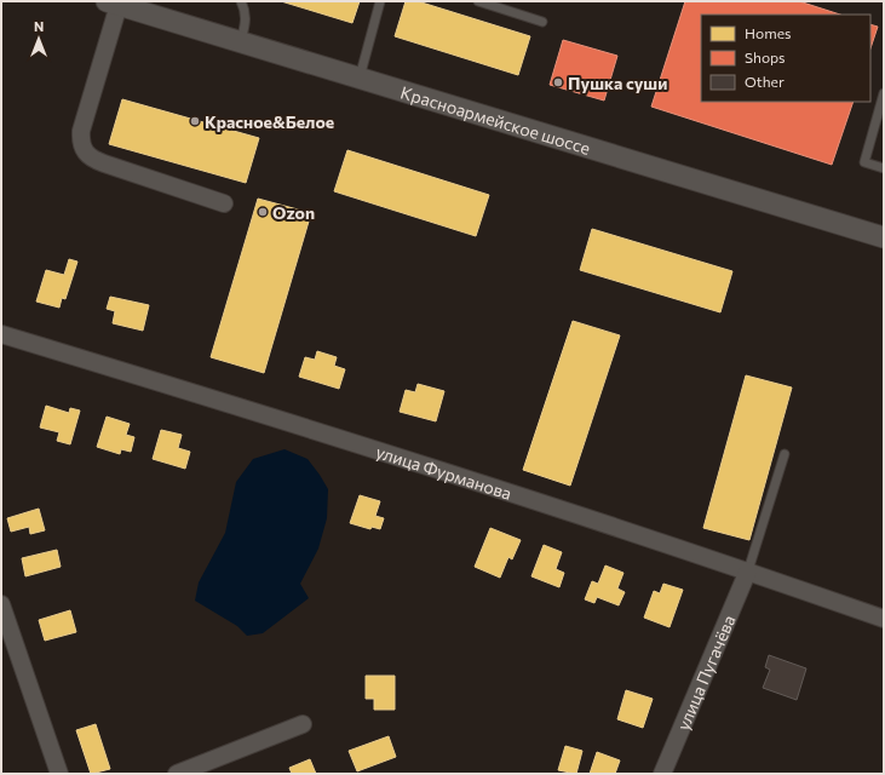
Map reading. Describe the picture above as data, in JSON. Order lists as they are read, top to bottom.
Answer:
{
  "streets": {
    "street": ["Красноармейское шоссе", "улица Фурманова", "улица Пугачёва"]
  },
  "crossings": [
    ["улица Фурманова", "улица Пугачёва"]
  ],
  "places": ["Пушка суши", "Красное&Белое", "Ozon"],
  "legend": ["Homes", "Shops", "Other"],
  "north": "top"
}
